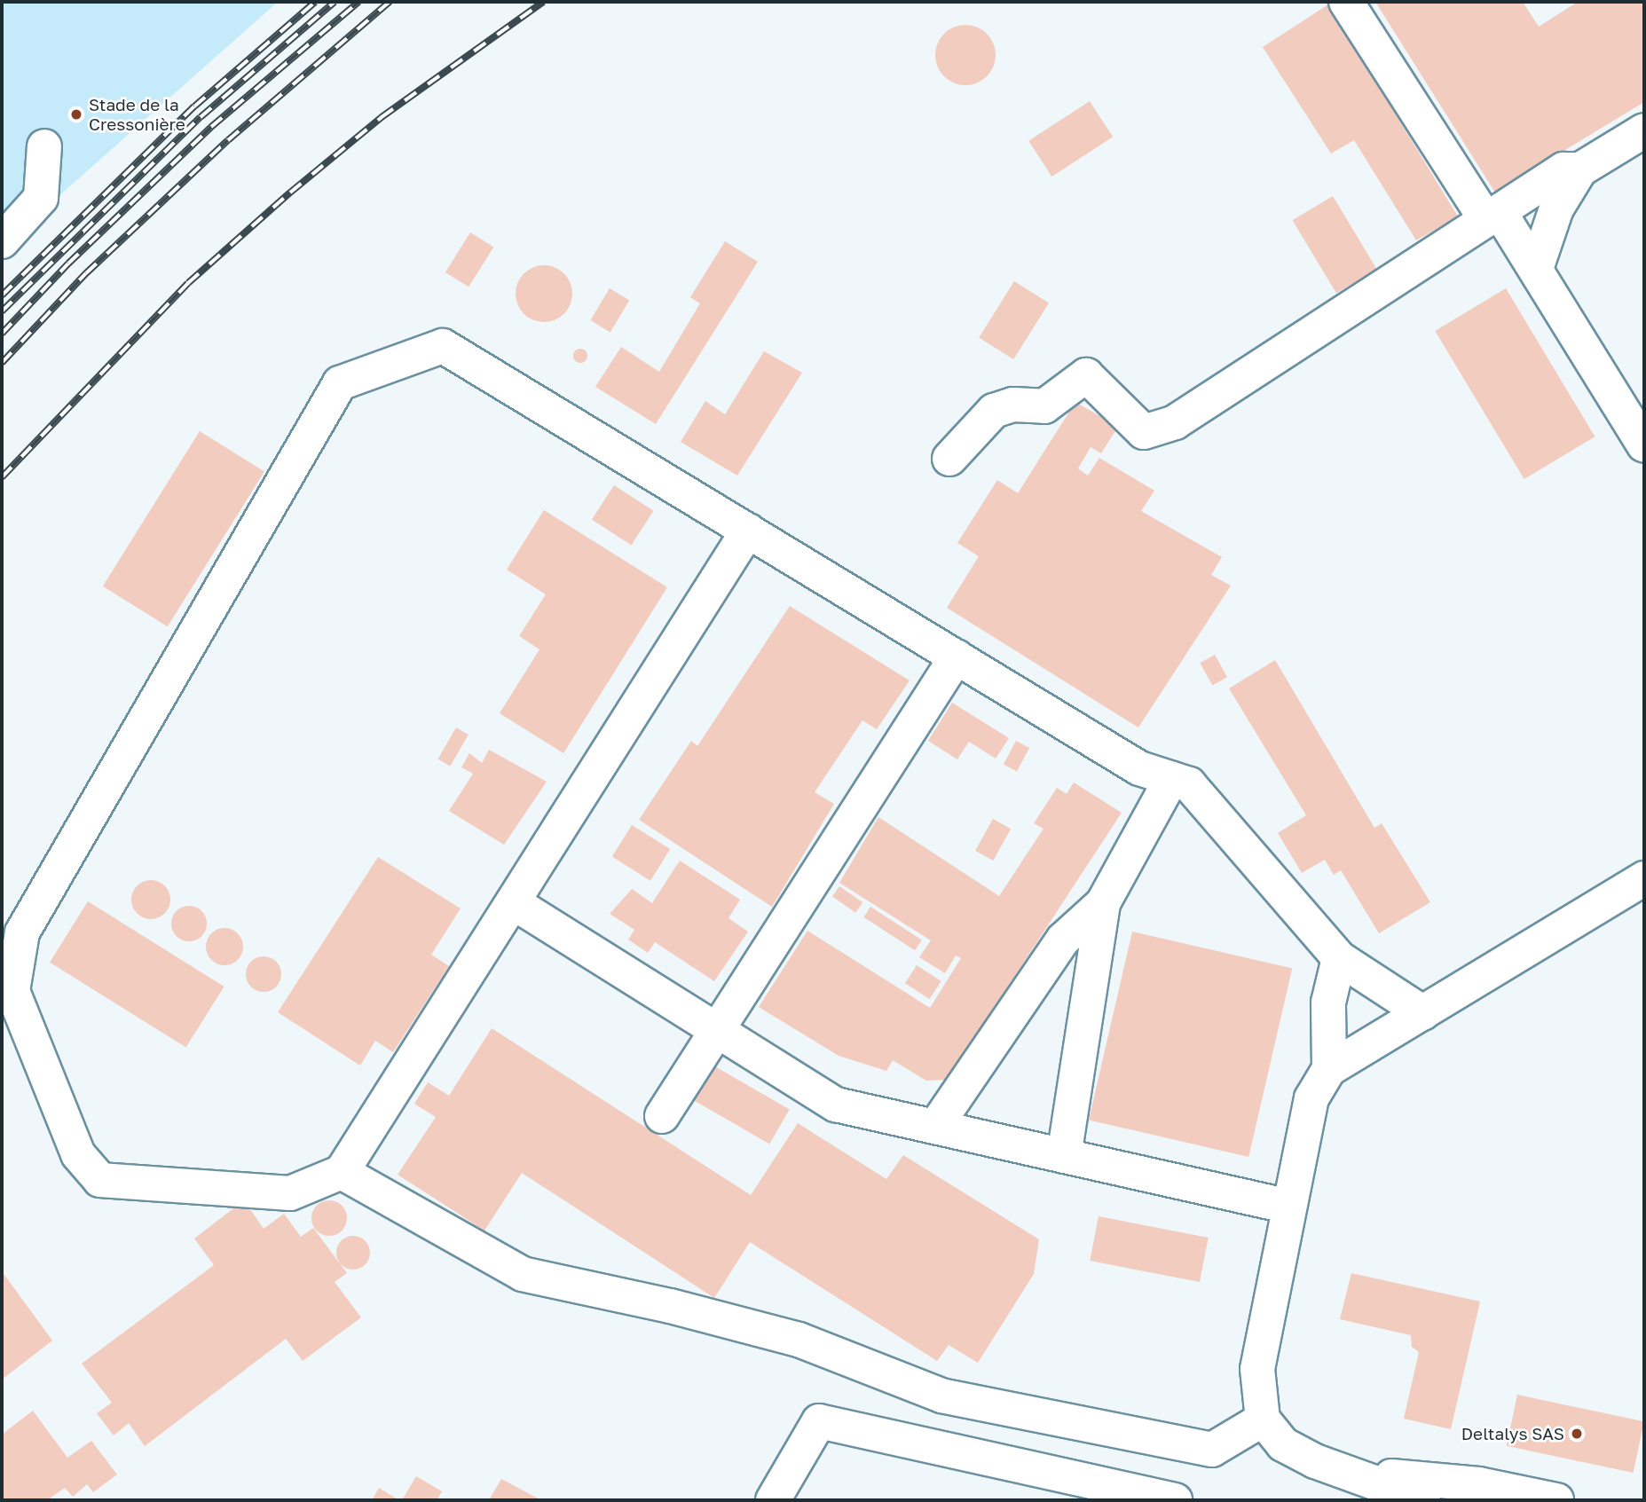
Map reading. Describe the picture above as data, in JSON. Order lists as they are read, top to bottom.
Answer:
{
  "places": ["Stade de la Cressonière", "Deltalys SAS"]
}
